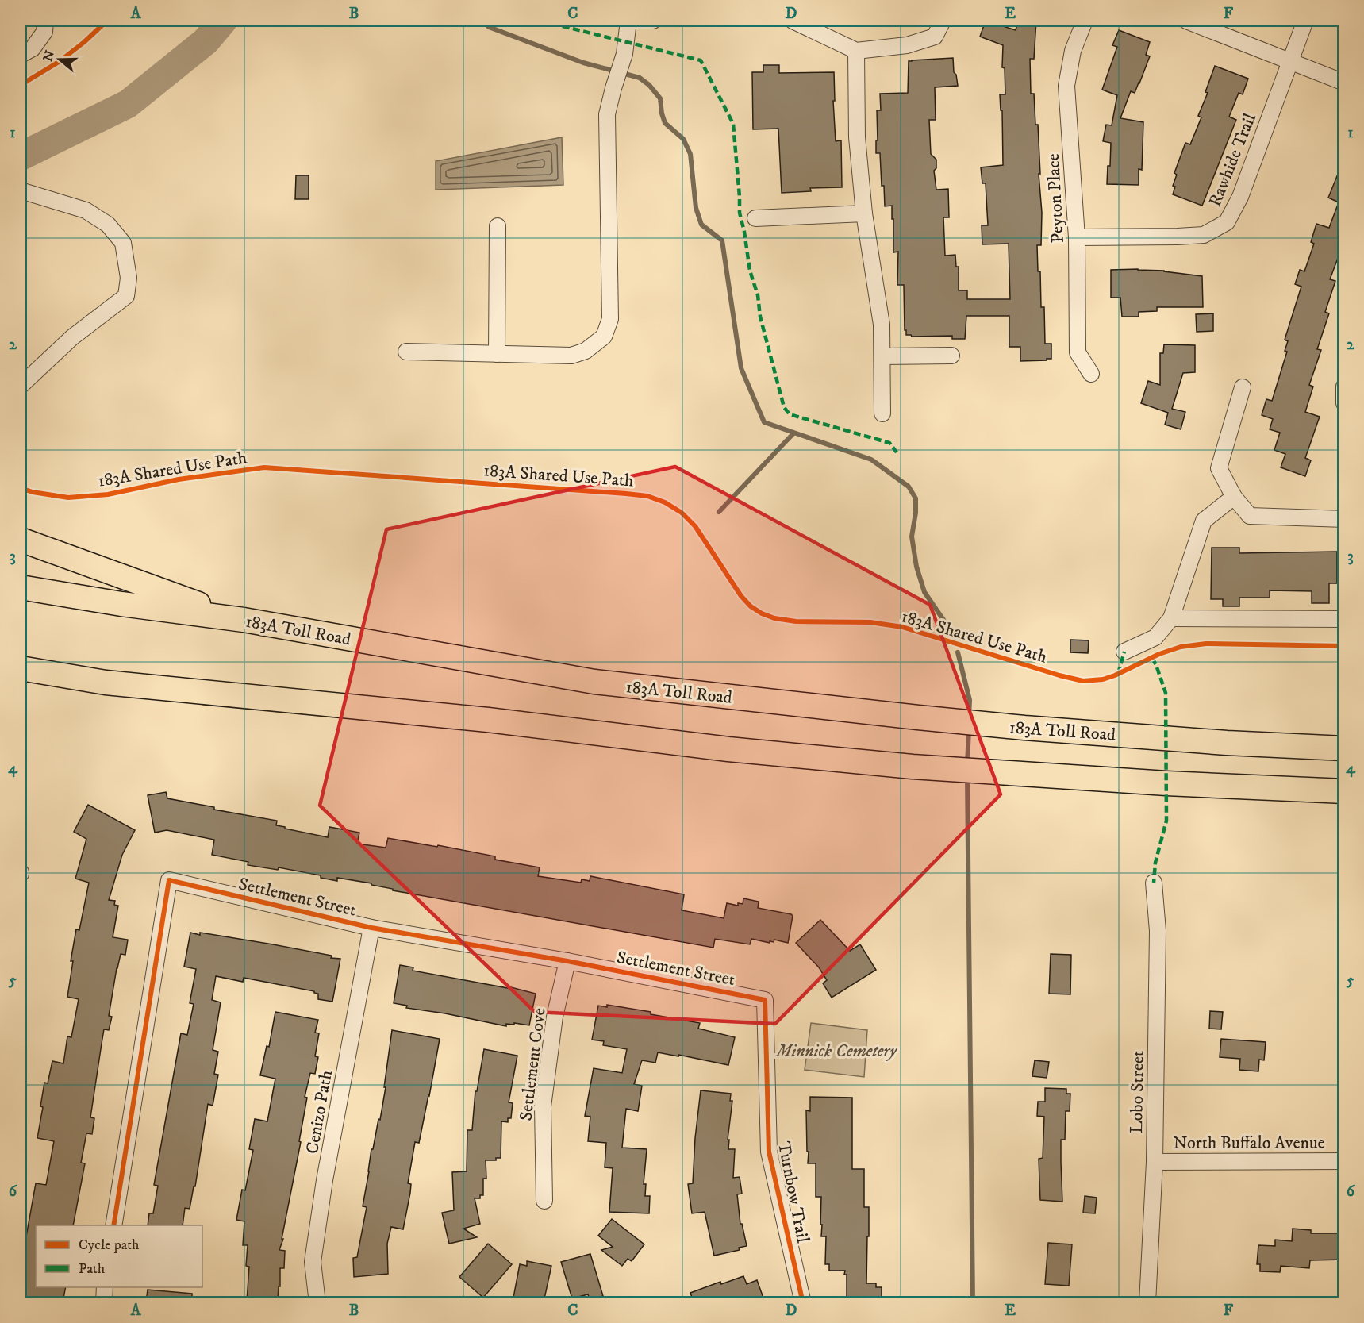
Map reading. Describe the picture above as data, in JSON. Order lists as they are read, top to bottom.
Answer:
{
  "streets": {
    "highway": ["183A Toll Road"],
    "street": [
      "Rawhide Trail",
      "Peyton Place",
      "Settlement Street",
      "Settlement Cove",
      "Lobo Street",
      "Cenizo Path",
      "North Buffalo Avenue",
      "Turnbow Trail"
    ],
    "cycle path": ["183A Shared Use Path"]
  },
  "crossings": [
    ["Rawhide Trail", "Peyton Place"],
    ["Settlement Street", "Settlement Cove"],
    ["Settlement Street", "Cenizo Path"],
    ["Settlement Street", "Turnbow Trail"],
    ["Lobo Street", "North Buffalo Avenue"]
  ],
  "parks": ["Minnick Cemetery"],
  "legend": ["Cycle path", "Path"],
  "north": "left",
  "grid": {
    "columns": [
      "A",
      "B",
      "C",
      "D",
      "E",
      "F"
    ],
    "rows": [
      "1",
      "2",
      "3",
      "4",
      "5",
      "6"
    ]
  }
}
